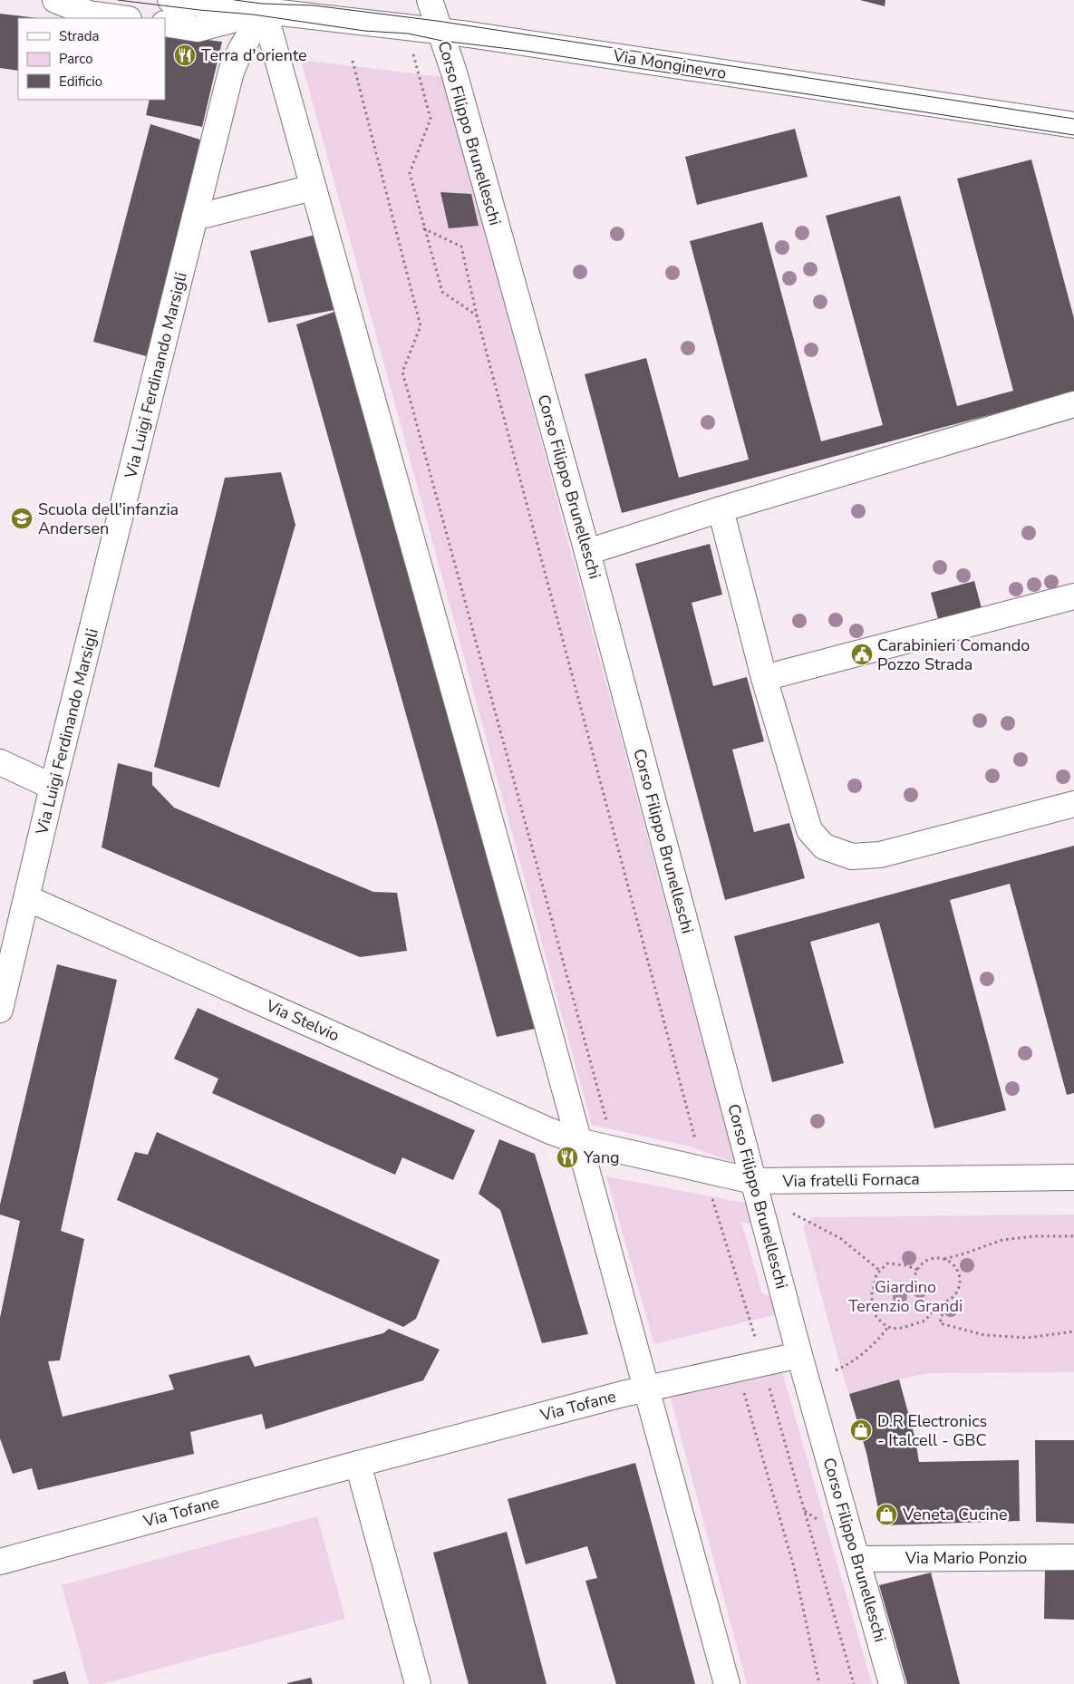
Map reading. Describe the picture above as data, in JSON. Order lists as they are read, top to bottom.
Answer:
{
  "streets": {
    "street": [
      "Via Monginevro",
      "Corso Filippo Brunelleschi",
      "Via Luigi Ferdinando Marsigli",
      "Via Stelvio",
      "Via fratelli Fornaca",
      "Via Tofane",
      "Via Mario Ponzio"
    ]
  },
  "crossings": [
    ["Via Monginevro", "Corso Filippo Brunelleschi"],
    ["Via Monginevro", "Via Luigi Ferdinando Marsigli"],
    ["Corso Filippo Brunelleschi", "Via fratelli Fornaca"],
    ["Corso Filippo Brunelleschi", "Via Tofane"],
    ["Corso Filippo Brunelleschi", "Via Mario Ponzio"],
    ["Via Luigi Ferdinando Marsigli", "Via Stelvio"],
    ["Via Stelvio", "Via fratelli Fornaca"]
  ],
  "parks": ["Giardino Terenzio Grandi"],
  "places": {
    "restaurant": ["Terra d'oriente", "Yang"],
    "school or university": ["Scuola dell'infanzia Andersen"],
    "public building": ["Carabinieri Comando Pozzo Strada"],
    "shop": ["D.R Electronics - Italcell - GBC", "Veneta Cucine"]
  },
  "legend": ["Strada", "Parco", "Edificio"]
}
